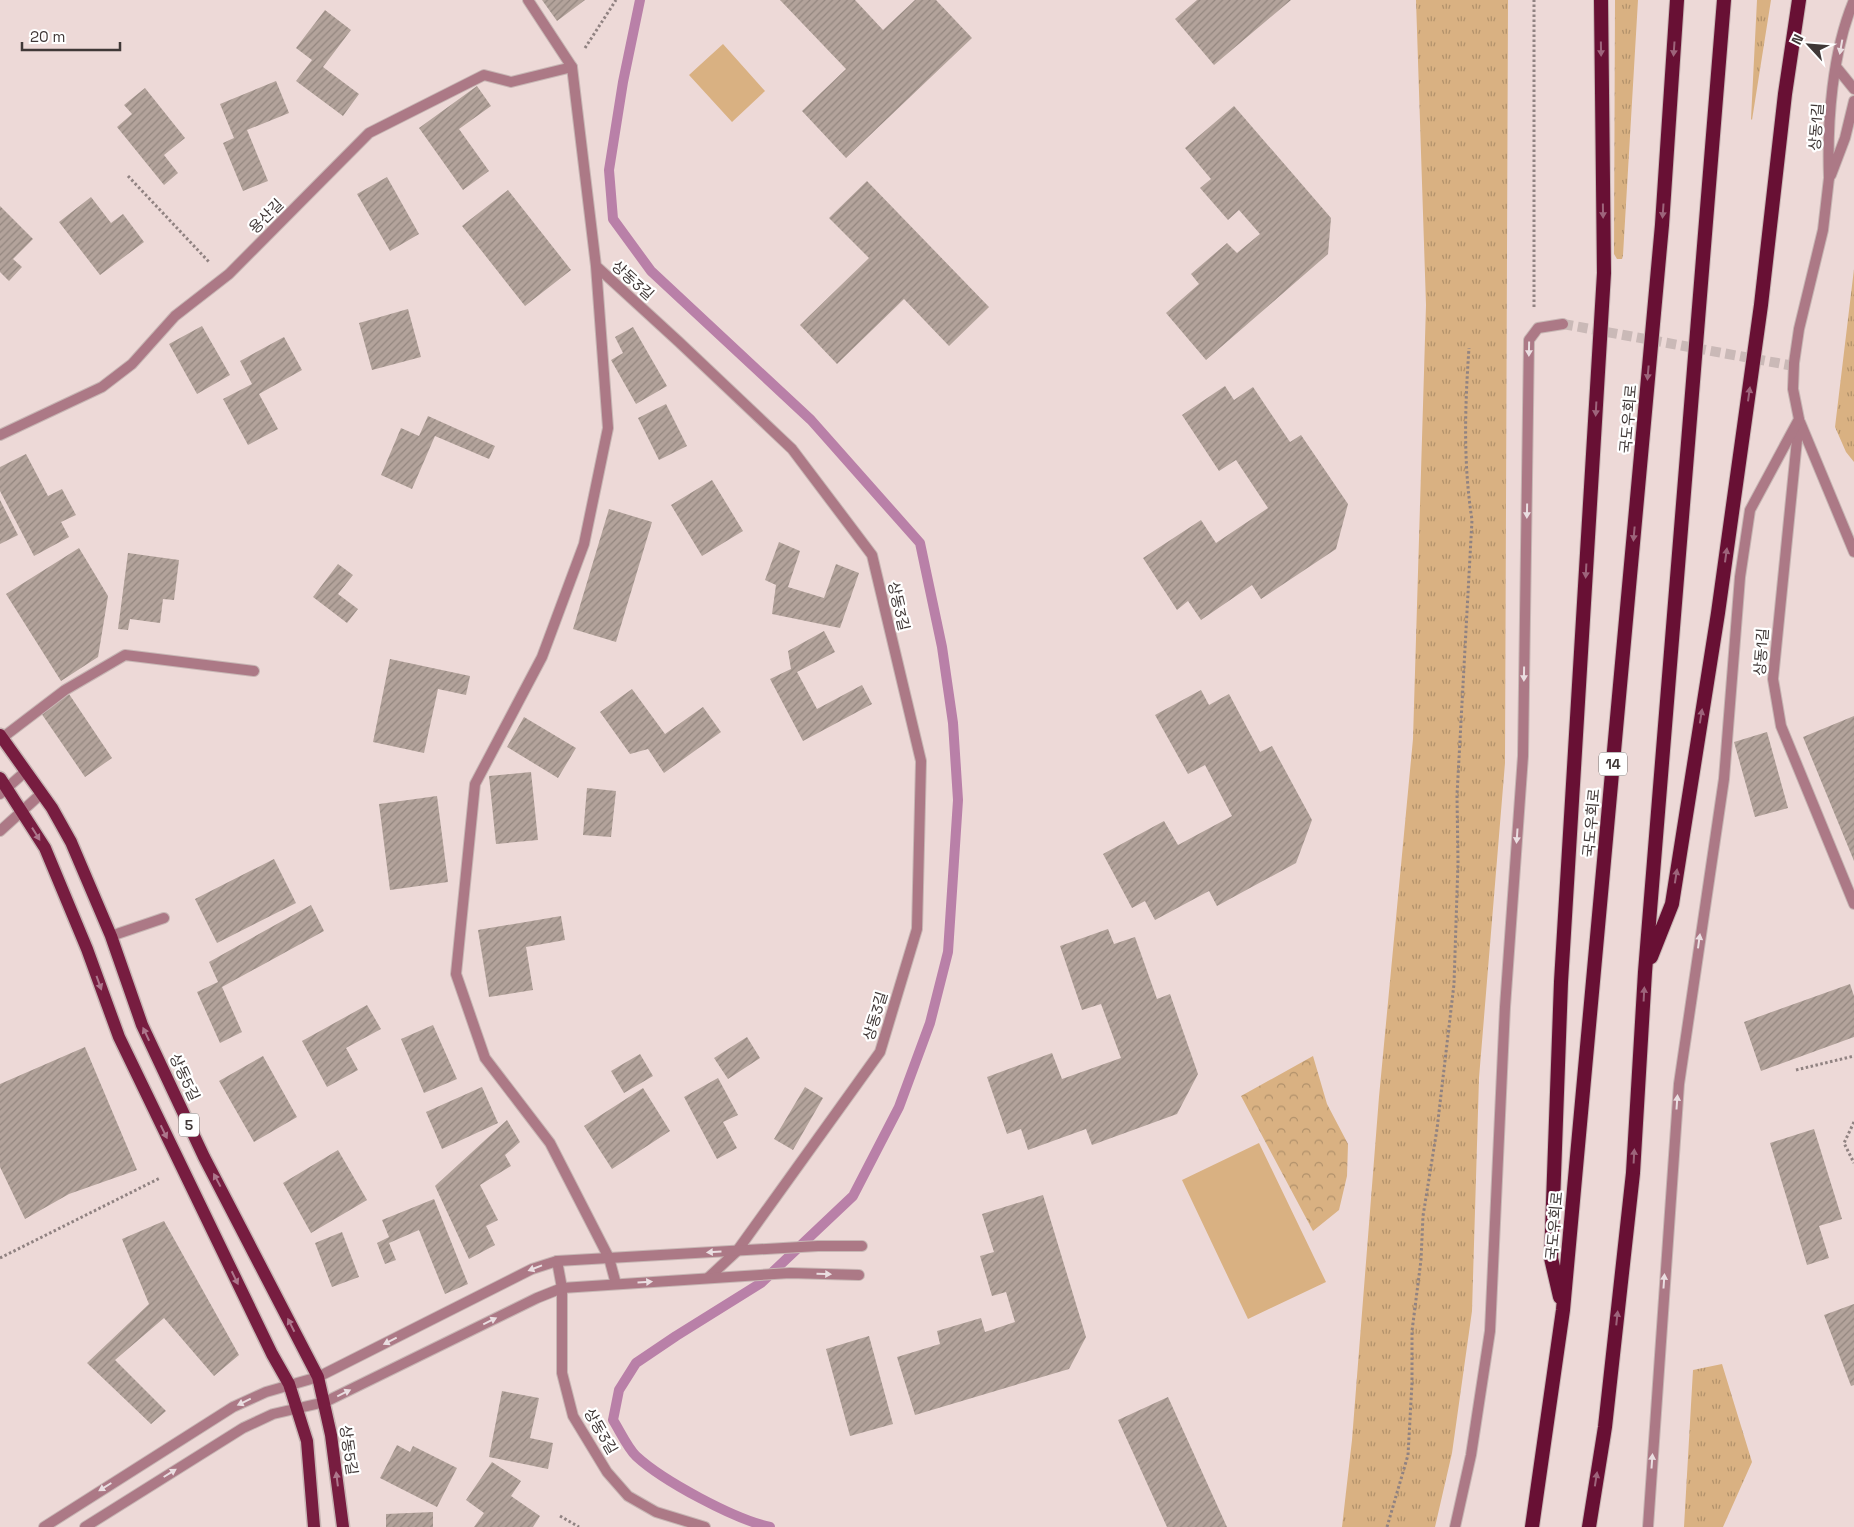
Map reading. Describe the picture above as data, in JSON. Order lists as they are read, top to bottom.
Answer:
{
  "streets": {
    "highway": ["국도우회로", "14"],
    "main road": ["상동5길", "5"],
    "street": ["상동1길", "용산길", "상동3길"]
  },
  "crossings": [
    ["용산길", "상동3길"]
  ],
  "scale_bar": "20 m",
  "north": "top left"
}
